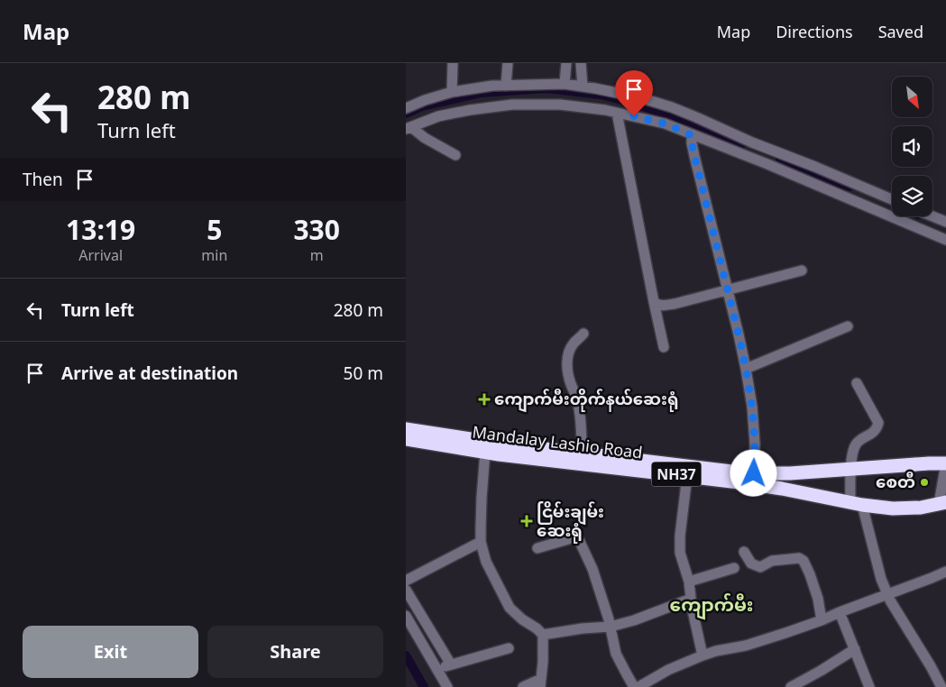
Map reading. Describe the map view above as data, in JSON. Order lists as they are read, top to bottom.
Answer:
{
  "streets": {
    "highway": ["Mandalay Lashio Road", "NH37"]
  },
  "districts": ["ကျောက်မီး"],
  "places": {
    "health": ["ကျောက်မီးတိုက်နယ်ဆေးရုံ", "ငြိမ်းချမ်း ဆေးရုံ"],
    "other": ["စေတီ"]
  },
  "north": "bottom right",
  "page": {
    "header": "Map",
    "nav": ["Map", "Directions", "Saved"],
    "turn": ["280 m", "Turn left"],
    "then": "Then",
    "eta": [
      "13:19",
      "Arrival",
      "5",
      "min",
      "330",
      "m"
    ],
    "list": [
      {
        "name": "Turn left",
        "value": "280 m"
      },
      {
        "name": "Arrive at destination",
        "value": "50 m"
      }
    ],
    "buttons": ["Exit", "Share"]
  }
}
